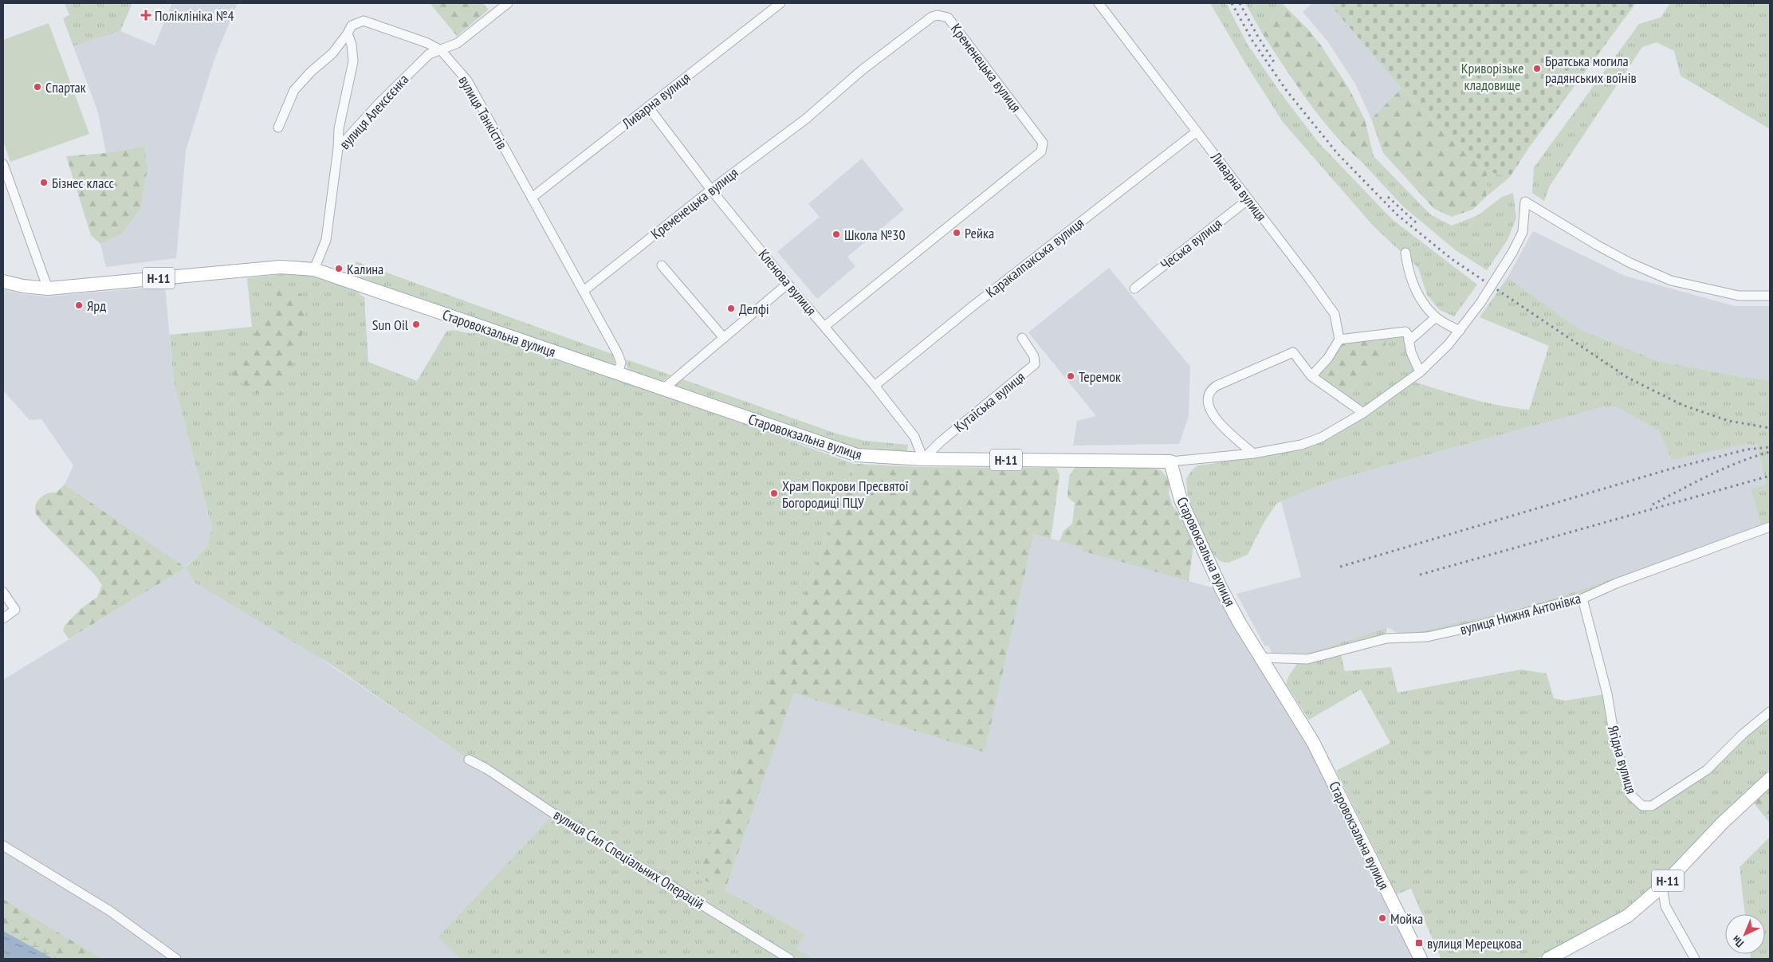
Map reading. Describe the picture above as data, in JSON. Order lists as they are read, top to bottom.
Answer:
{
  "streets": {
    "main road": ["Н-11", "Старовокзальна вулиця"],
    "street": [
      "Кременецька вулиця",
      "Ливарна вулиця",
      "вулиця Алексєєнка",
      "вулиця Танкістів",
      "Чеська вулиця",
      "Каракалпакська вулиця",
      "Кленова вулиця",
      "Кутаїська вулиця",
      "вулиця Нижня Антонівка",
      "Ягідна вулиця",
      "вулиця Сил Спеціальних Операцій"
    ]
  },
  "crossings": [
    ["Кременецька вулиця", "вулиця Танкістів"],
    ["Кременецька вулиця", "Кленова вулиця"],
    ["Ливарна вулиця", "вулиця Танкістів"],
    ["Ливарна вулиця", "Чеська вулиця"],
    ["Ливарна вулиця", "Каракалпакська вулиця"],
    ["Ливарна вулиця", "Кленова вулиця"],
    ["вулиця Алексєєнка", "вулиця Танкістів"],
    ["вулиця Алексєєнка", "Старовокзальна вулиця"],
    ["вулиця Танкістів", "Старовокзальна вулиця"],
    ["Каракалпакська вулиця", "Кленова вулиця"],
    ["Кленова вулиця", "Старовокзальна вулиця"],
    ["Кленова вулиця", "Кутаїська вулиця"],
    ["Старовокзальна вулиця", "Кутаїська вулиця"],
    ["Старовокзальна вулиця", "вулиця Нижня Антонівка"],
    ["вулиця Нижня Антонівка", "Ягідна вулиця"]
  ],
  "parks": ["Криворізьке кладовище"],
  "places": {
    "health": ["Поліклініка №4"],
    "other": [
      "Братська могила радянських воїнів",
      "Спартак",
      "Бізнес класс",
      "Рейка",
      "Школа №30",
      "Калина",
      "Ярд",
      "Делфі",
      "Sun Oil",
      "Теремок",
      "Храм Покрови Пресвятої Богородиці ПЦУ",
      "Мойка"
    ],
    "transit": ["вулиця Мерецкова"]
  },
  "north": "bottom left"
}
